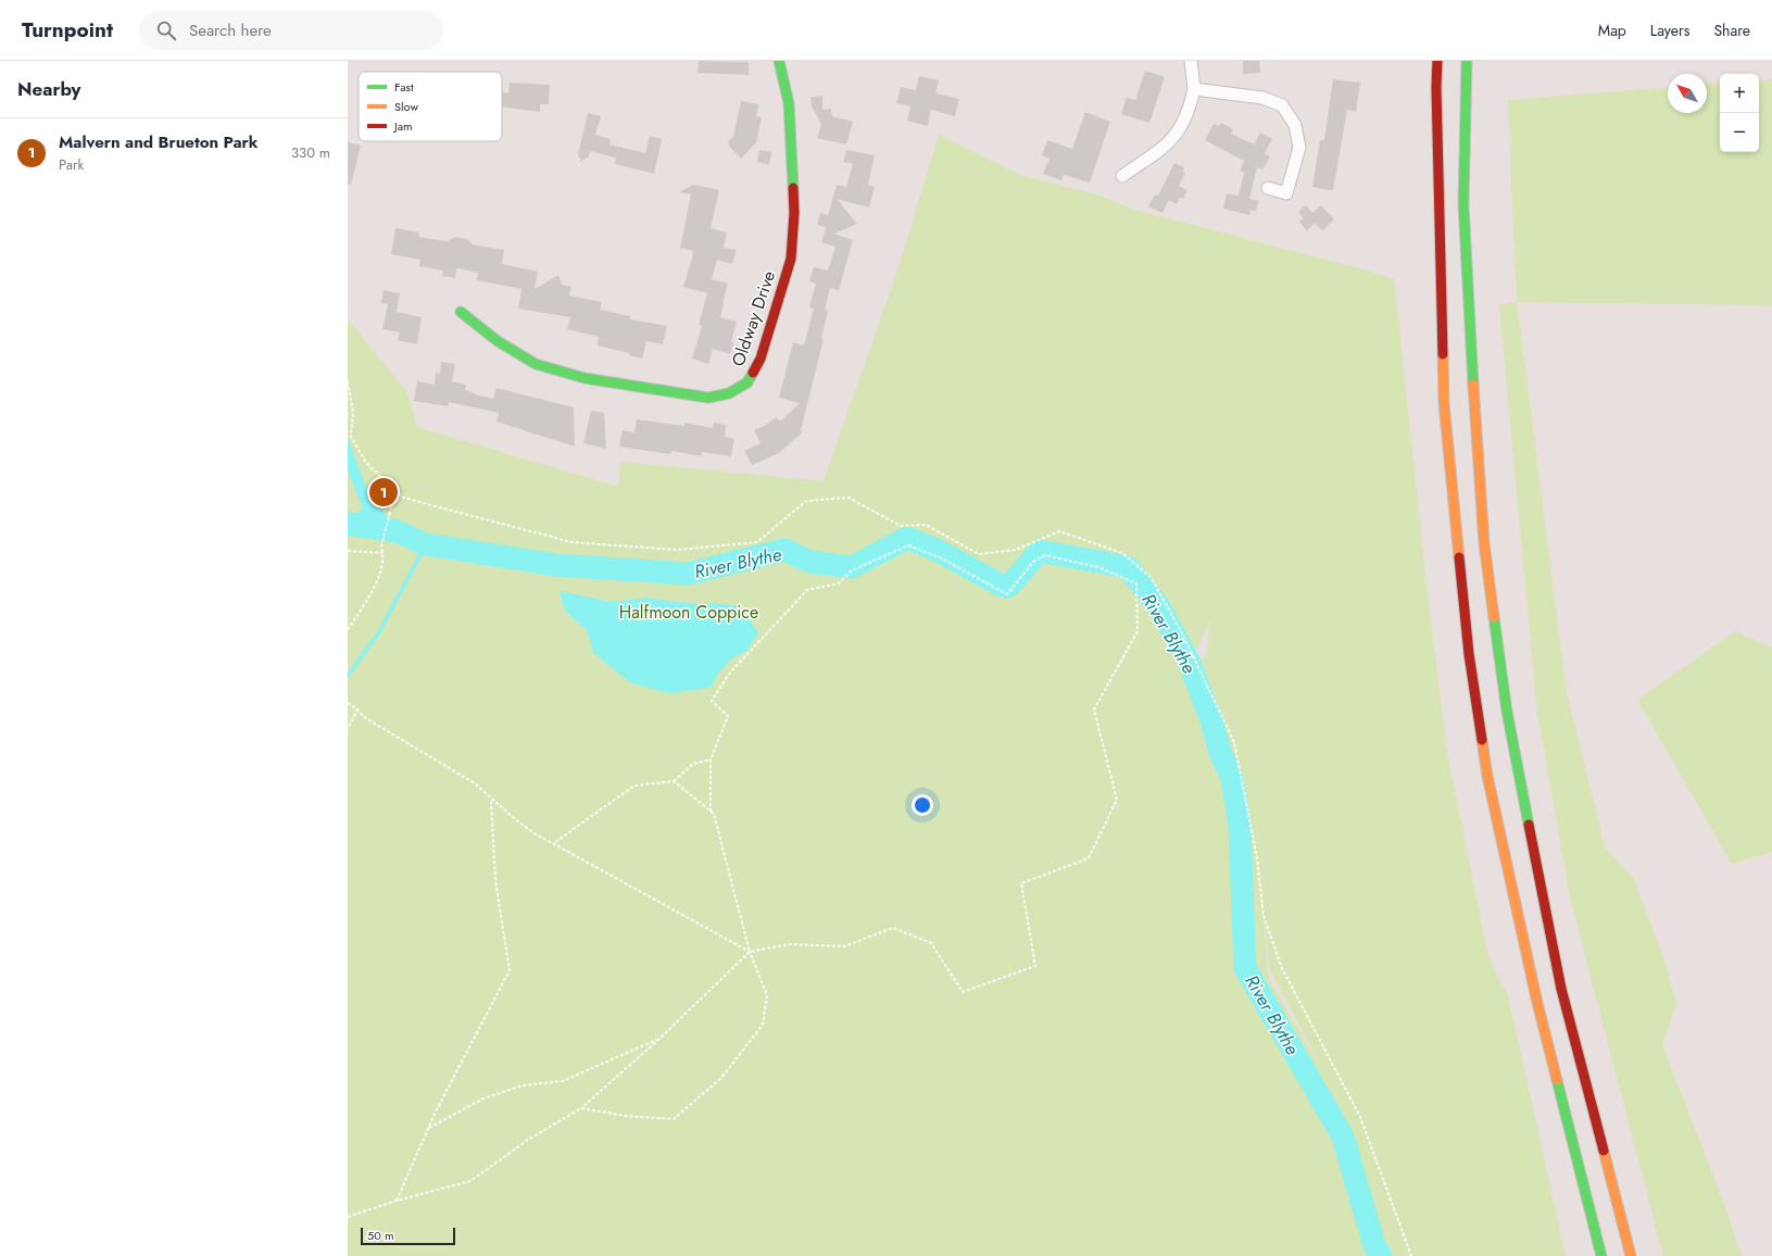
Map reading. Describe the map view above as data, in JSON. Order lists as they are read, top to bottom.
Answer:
{
  "streets": {
    "main road": ["Oldway Drive"]
  },
  "water": ["River Blythe"],
  "parks": ["Halfmoon Coppice"],
  "legend": ["Fast", "Slow", "Jam"],
  "scale_bar": "50 m",
  "north": "top left",
  "page": {
    "header": "Turnpoint",
    "search": "Search here",
    "nav": ["Map", "Layers", "Share"],
    "heading": "Nearby",
    "map_buttons": ["+", "−"],
    "list": [
      {
        "mark": "1",
        "name": "Malvern and Brueton Park",
        "note": "Park",
        "value": "330 m"
      }
    ],
    "pins": "1",
    "scale": "50 m"
  }
}
